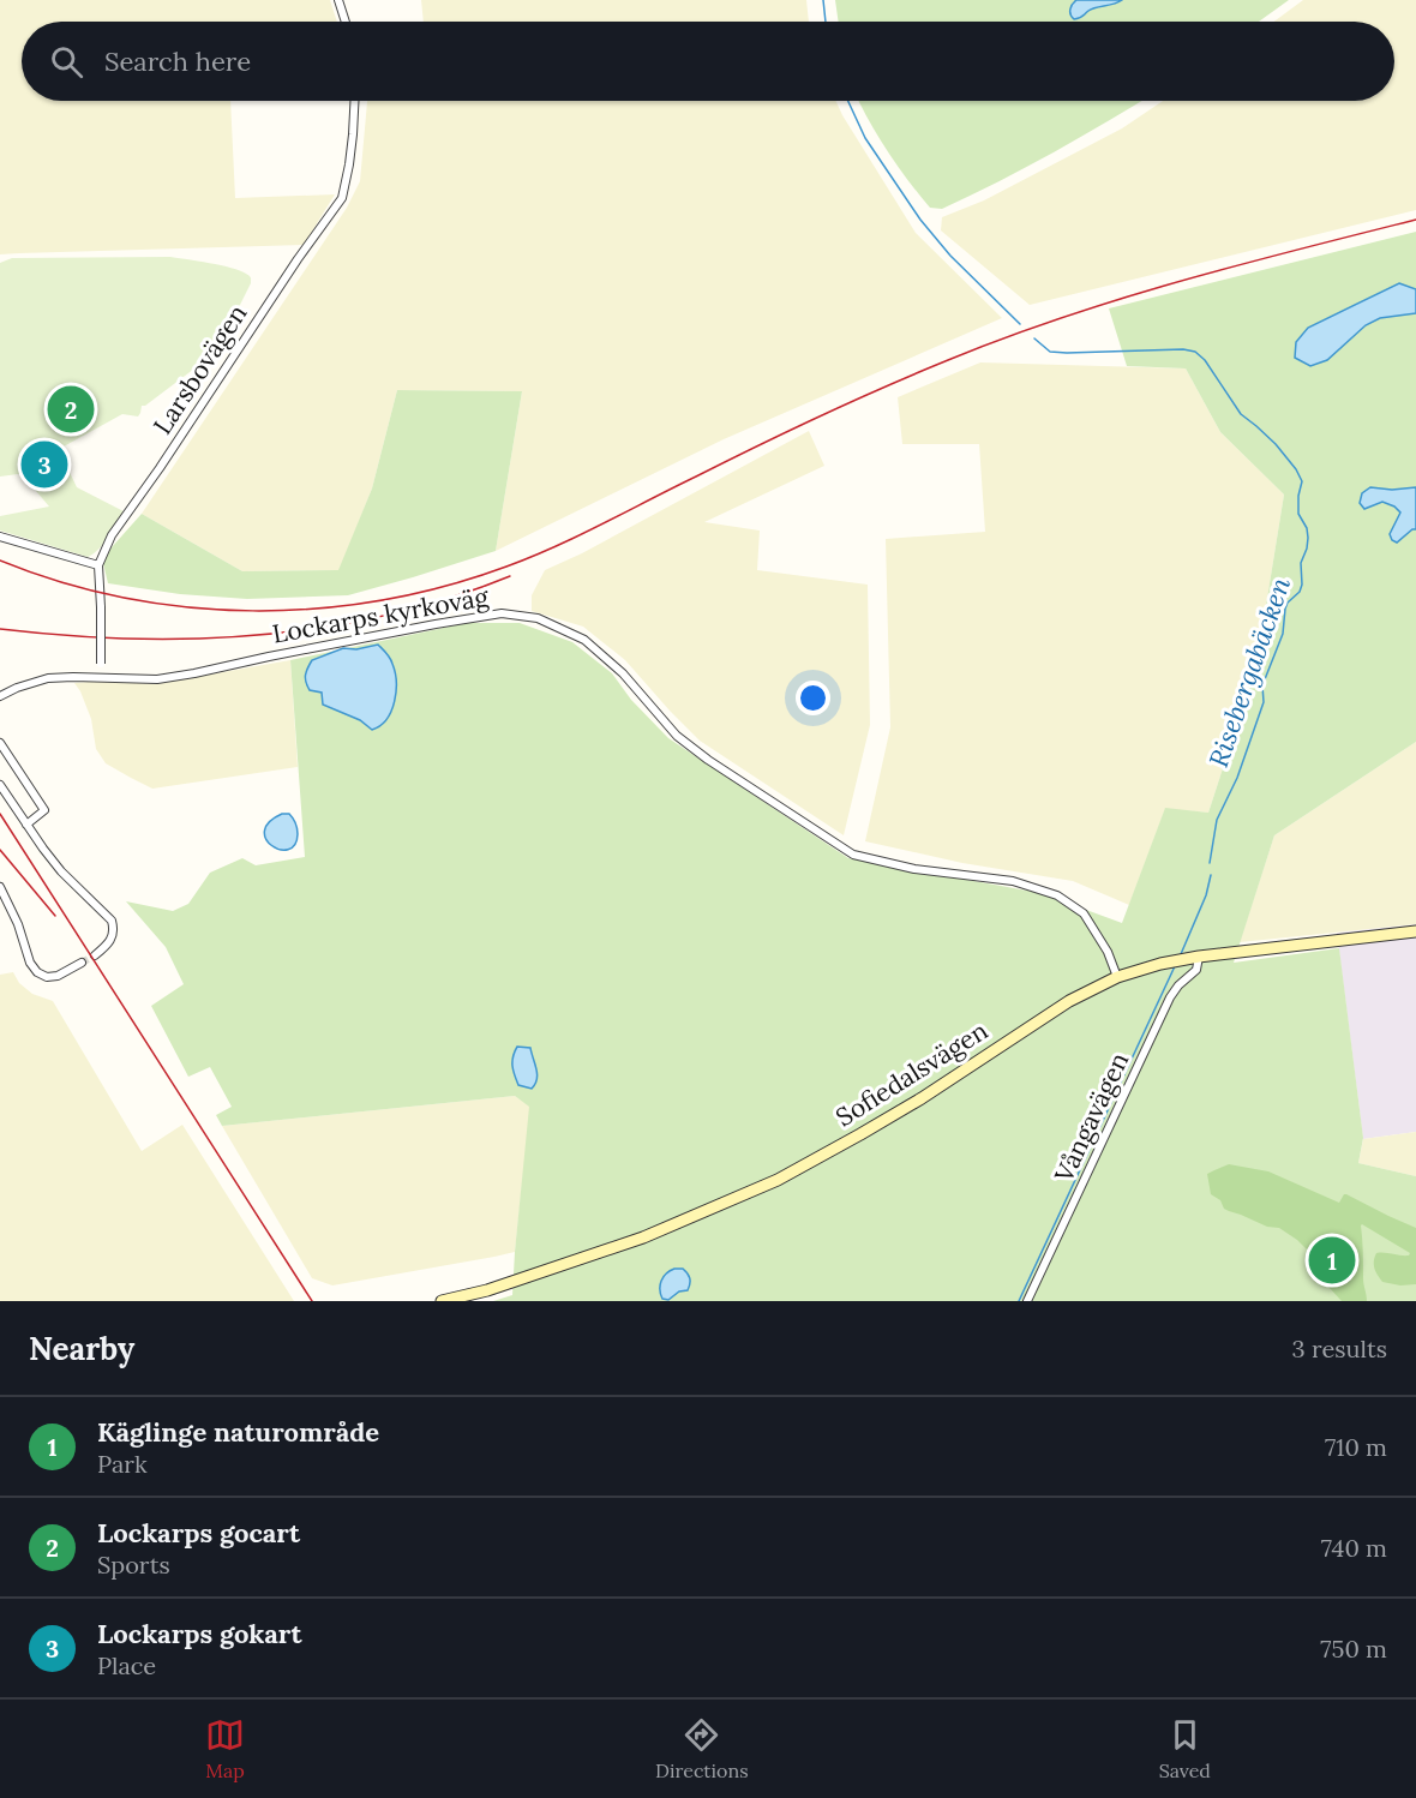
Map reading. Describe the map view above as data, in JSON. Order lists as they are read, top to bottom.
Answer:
{
  "streets": {
    "main road": ["Sofiedalsvägen"],
    "street": ["Larsbovägen", "Lockarps kyrkoväg", "Vångavägen"]
  },
  "crossings": [
    ["Larsbovägen", "Lockarps kyrkoväg"],
    ["Lockarps kyrkoväg", "Sofiedalsvägen"],
    ["Sofiedalsvägen", "Vångavägen"]
  ],
  "water": ["Risebergabäcken"],
  "page": {
    "search": "Search here",
    "pins": ["2", "3", "1"],
    "heading": ["Nearby", "3 results"],
    "list": [
      {
        "mark": "1",
        "name": "Käglinge naturområde",
        "note": "Park",
        "value": "710 m"
      },
      {
        "mark": "2",
        "name": "Lockarps gocart",
        "note": "Sports",
        "value": "740 m"
      },
      {
        "mark": "3",
        "name": "Lockarps gokart",
        "note": "Place",
        "value": "750 m"
      }
    ],
    "nav": ["Map", "Directions", "Saved"]
  }
}
